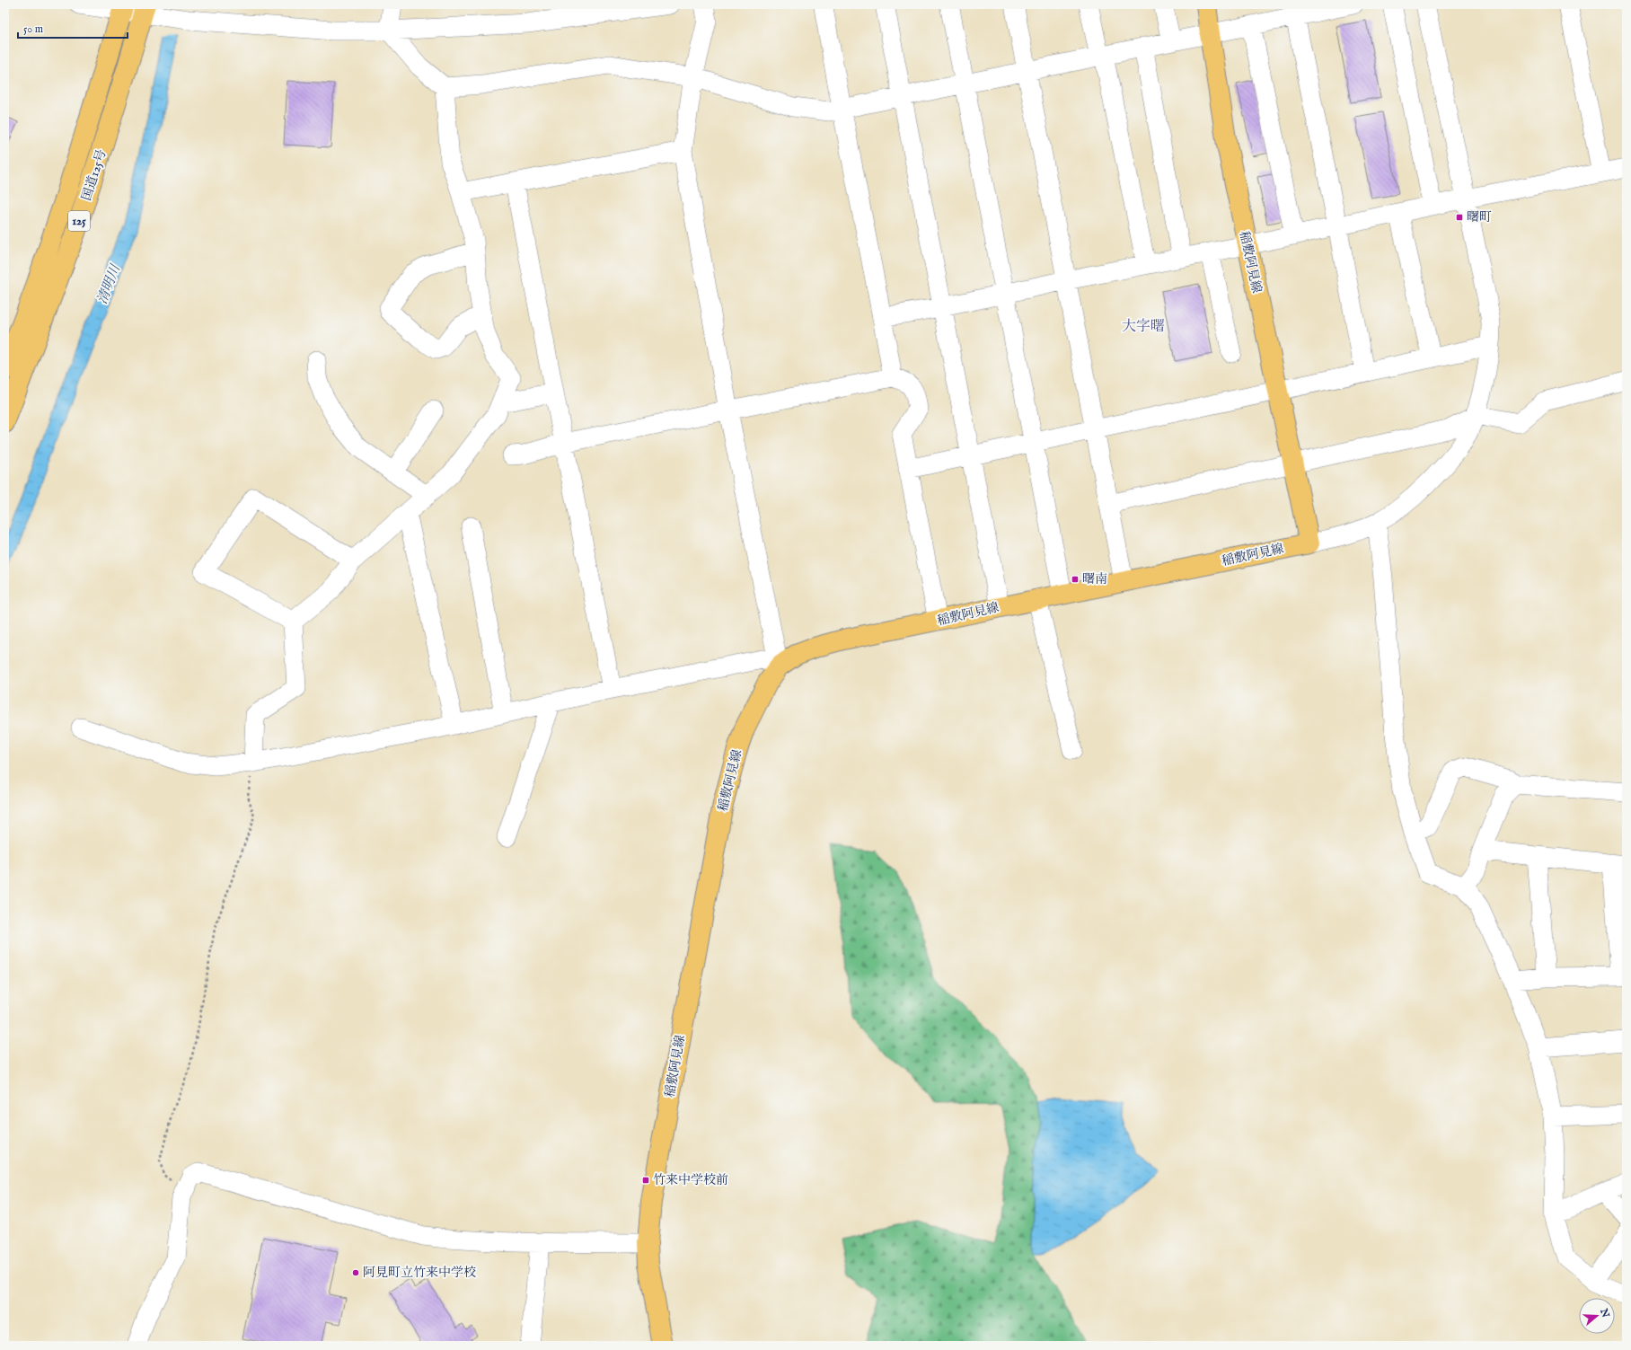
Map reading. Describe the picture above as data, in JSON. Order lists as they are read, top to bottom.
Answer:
{
  "streets": {
    "main road": ["国道125号", "125", "稲敷阿見線"]
  },
  "districts": ["大字曙"],
  "water": ["清明川"],
  "places": {
    "transit": ["曙町", "曙南", "竹来中学校前"],
    "other": ["阿見町立竹来中学校"]
  },
  "scale_bar": "50 m",
  "north": "right"
}
